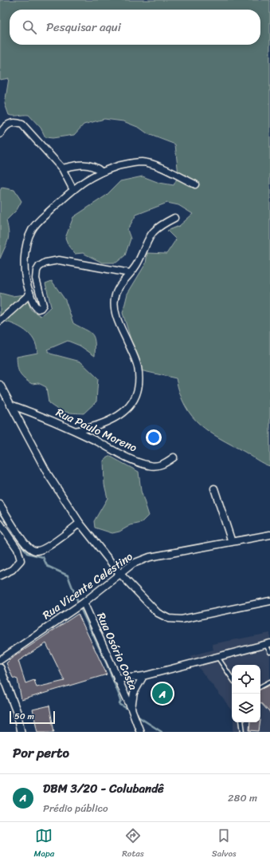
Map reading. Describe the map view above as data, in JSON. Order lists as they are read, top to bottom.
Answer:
{
  "streets": {
    "street": ["Rua Paulo Moreno", "Rua Vicente Celestino", "Rua Osório Costa"]
  },
  "crossings": [
    ["Rua Vicente Celestino", "Rua Osório Costa"]
  ],
  "scale_bar": "50 m",
  "page": {
    "search": "Pesquisar aqui",
    "pins": "A",
    "scale": "50 m",
    "heading": "Por perto",
    "list": [
      {
        "mark": "A",
        "name": "DBM 3/20 - Colubandê",
        "note": "Prédio público",
        "value": "280 m"
      }
    ],
    "nav": ["Mapa", "Rotas", "Salvos"]
  }
}
